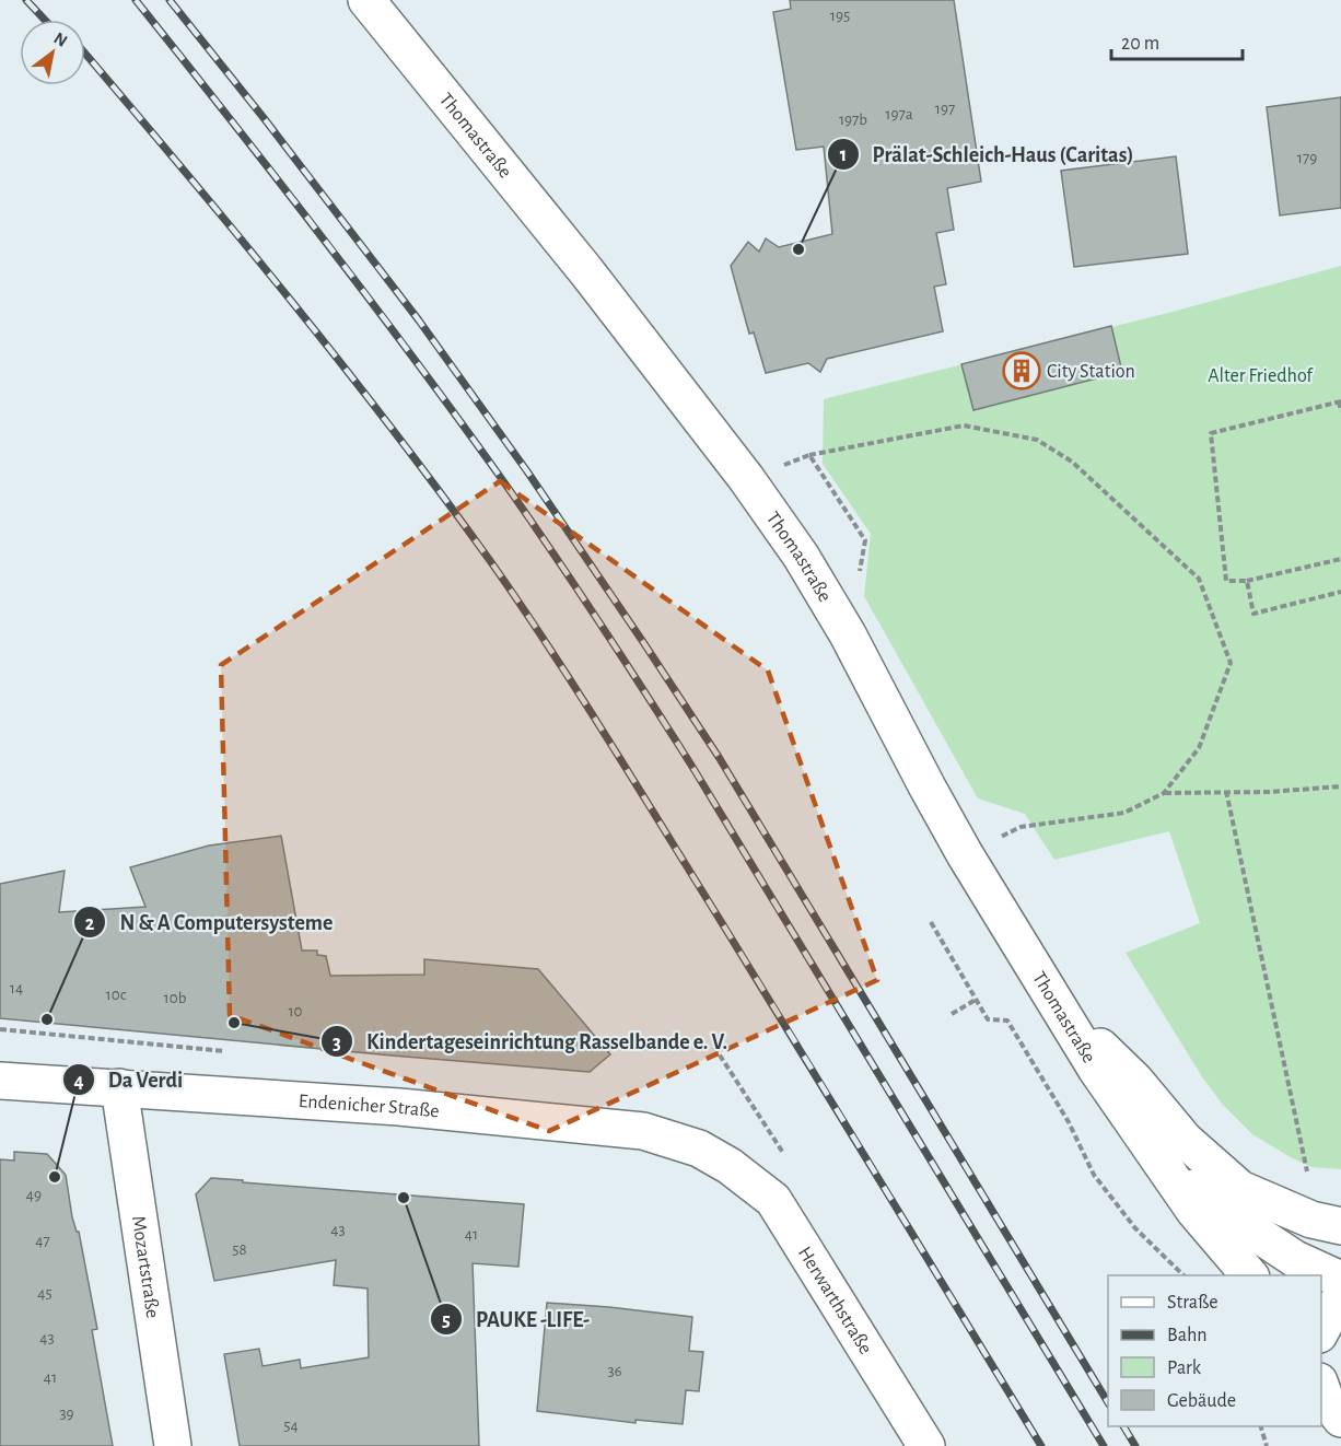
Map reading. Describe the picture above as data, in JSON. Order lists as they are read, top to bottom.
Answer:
{
  "streets": {
    "street": [
      "Thomastraße",
      "Endenicher Straße",
      "Mozartstraße",
      "Herwarthstraße"
    ]
  },
  "crossings": [
    ["Endenicher Straße", "Mozartstraße"],
    ["Endenicher Straße", "Herwarthstraße"]
  ],
  "parks": ["Alter Friedhof"],
  "places": {
    "other": [
      "Prälat-Schleich-Haus (Caritas)",
      "N & A Computersysteme",
      "Kindertageseinrichtung Rasselbande e. V.",
      "Da Verdi",
      "PAUKE -LIFE-"
    ],
    "building": ["City Station"]
  },
  "house_numbers": [
    "195",
    "197",
    "197a",
    "197b",
    "179",
    "14",
    "10c",
    "10b",
    "10",
    "49",
    "43",
    "41",
    "47",
    "58",
    "45",
    "43",
    "36",
    "41",
    "39",
    "54"
  ],
  "legend": [
    "Straße",
    "Bahn",
    "Park",
    "Gebäude"
  ],
  "scale_bar": "20 m",
  "north": "top right"
}
